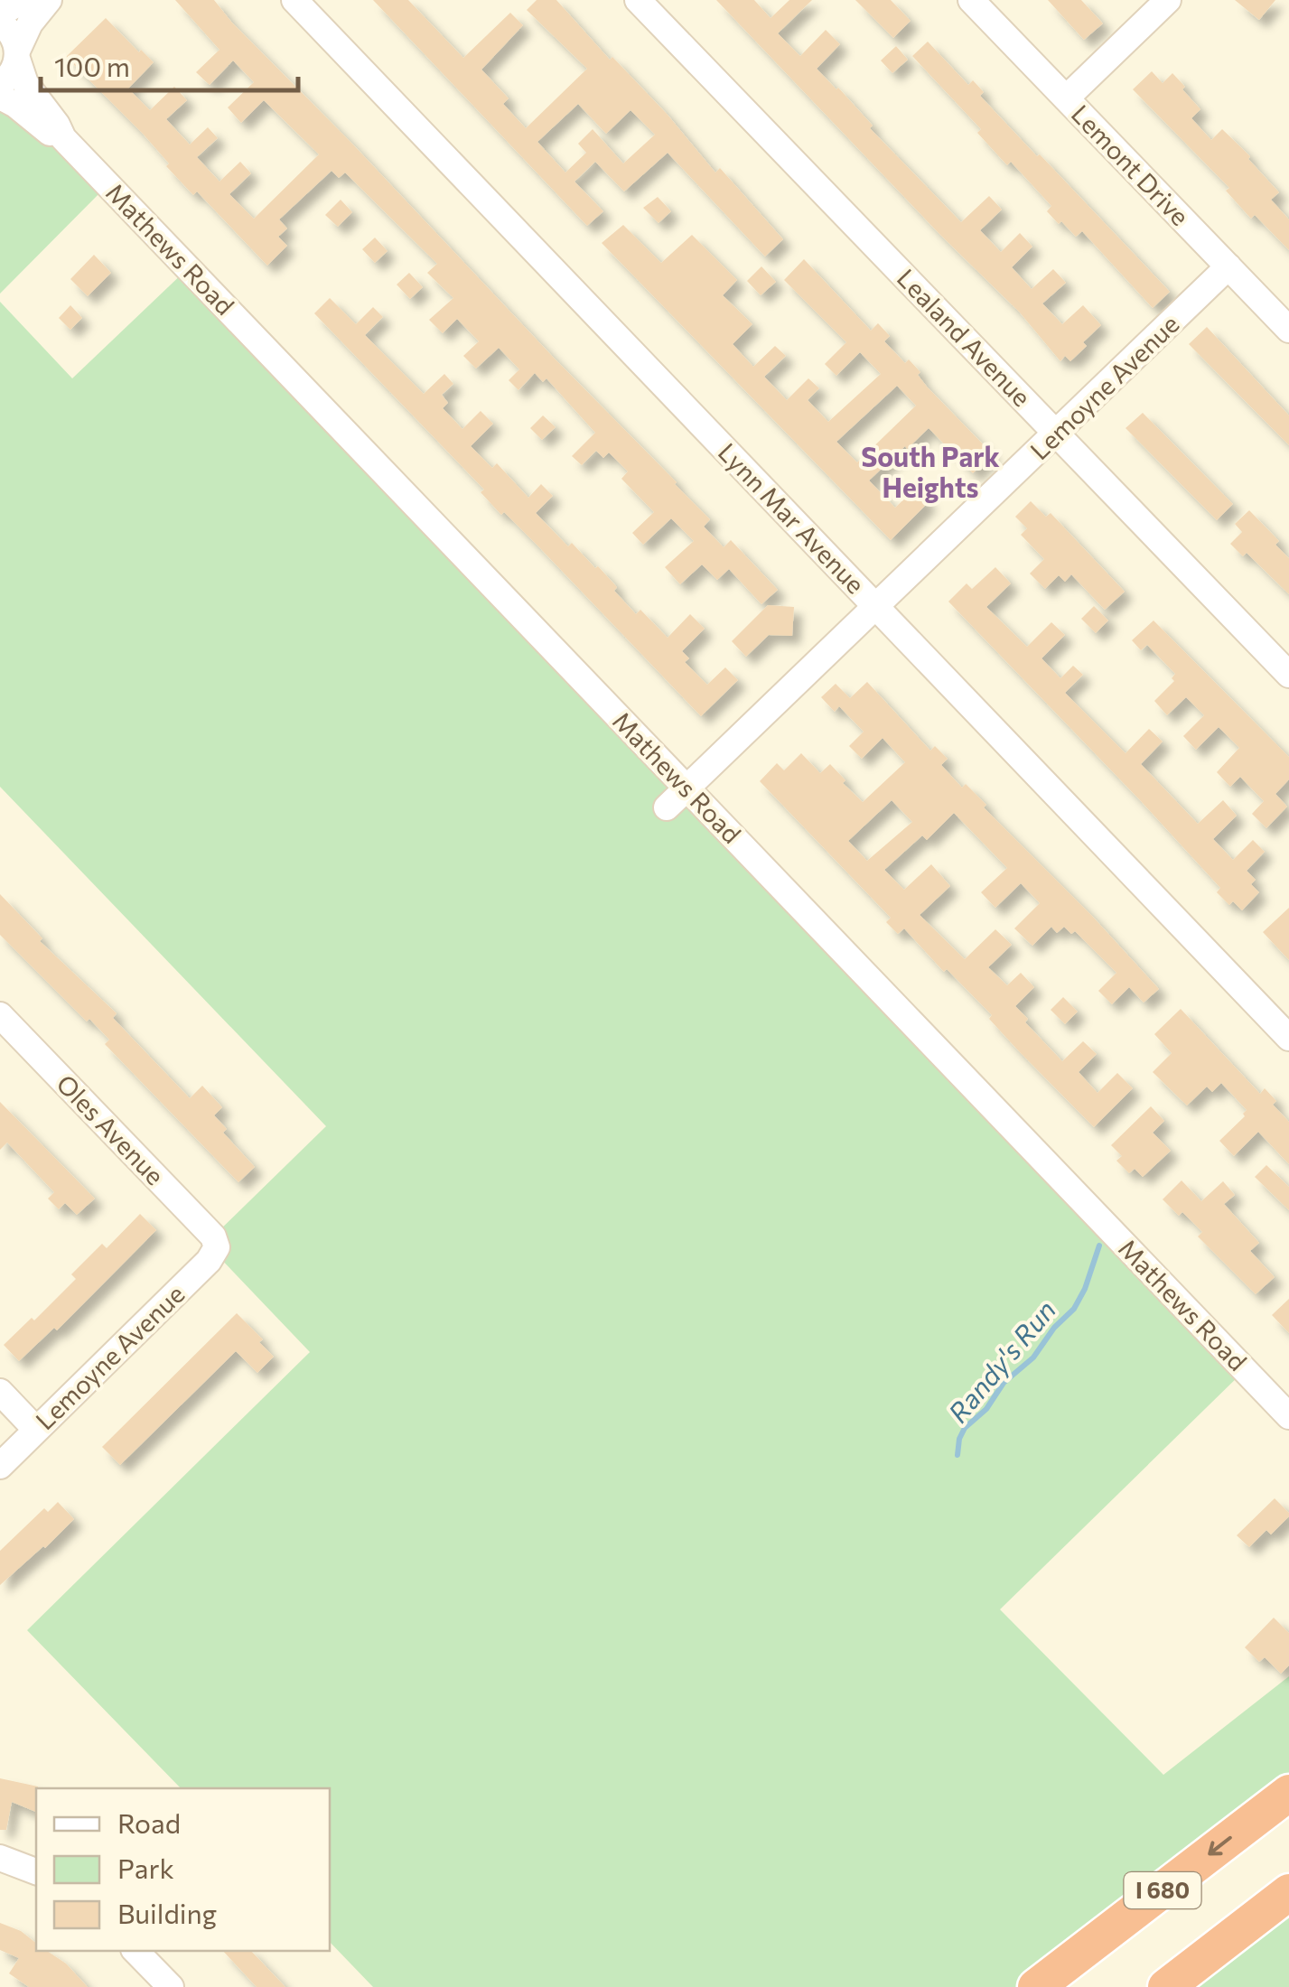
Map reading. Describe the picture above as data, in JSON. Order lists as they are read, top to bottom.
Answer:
{
  "streets": {
    "highway": ["I 680"],
    "street": [
      "Lemont Drive",
      "Mathews Road",
      "Lealand Avenue",
      "Lemoyne Avenue",
      "Lynn Mar Avenue",
      "Oles Avenue"
    ]
  },
  "crossings": [
    ["Lemont Drive", "Lemoyne Avenue"],
    ["Mathews Road", "Lemoyne Avenue"],
    ["Lealand Avenue", "Lemoyne Avenue"],
    ["Lemoyne Avenue", "Lynn Mar Avenue"],
    ["Lemoyne Avenue", "Oles Avenue"]
  ],
  "districts": ["South Park Heights"],
  "water": ["Randy's Run"],
  "legend": ["Road", "Park", "Building"],
  "scale_bar": "100 m"
}
